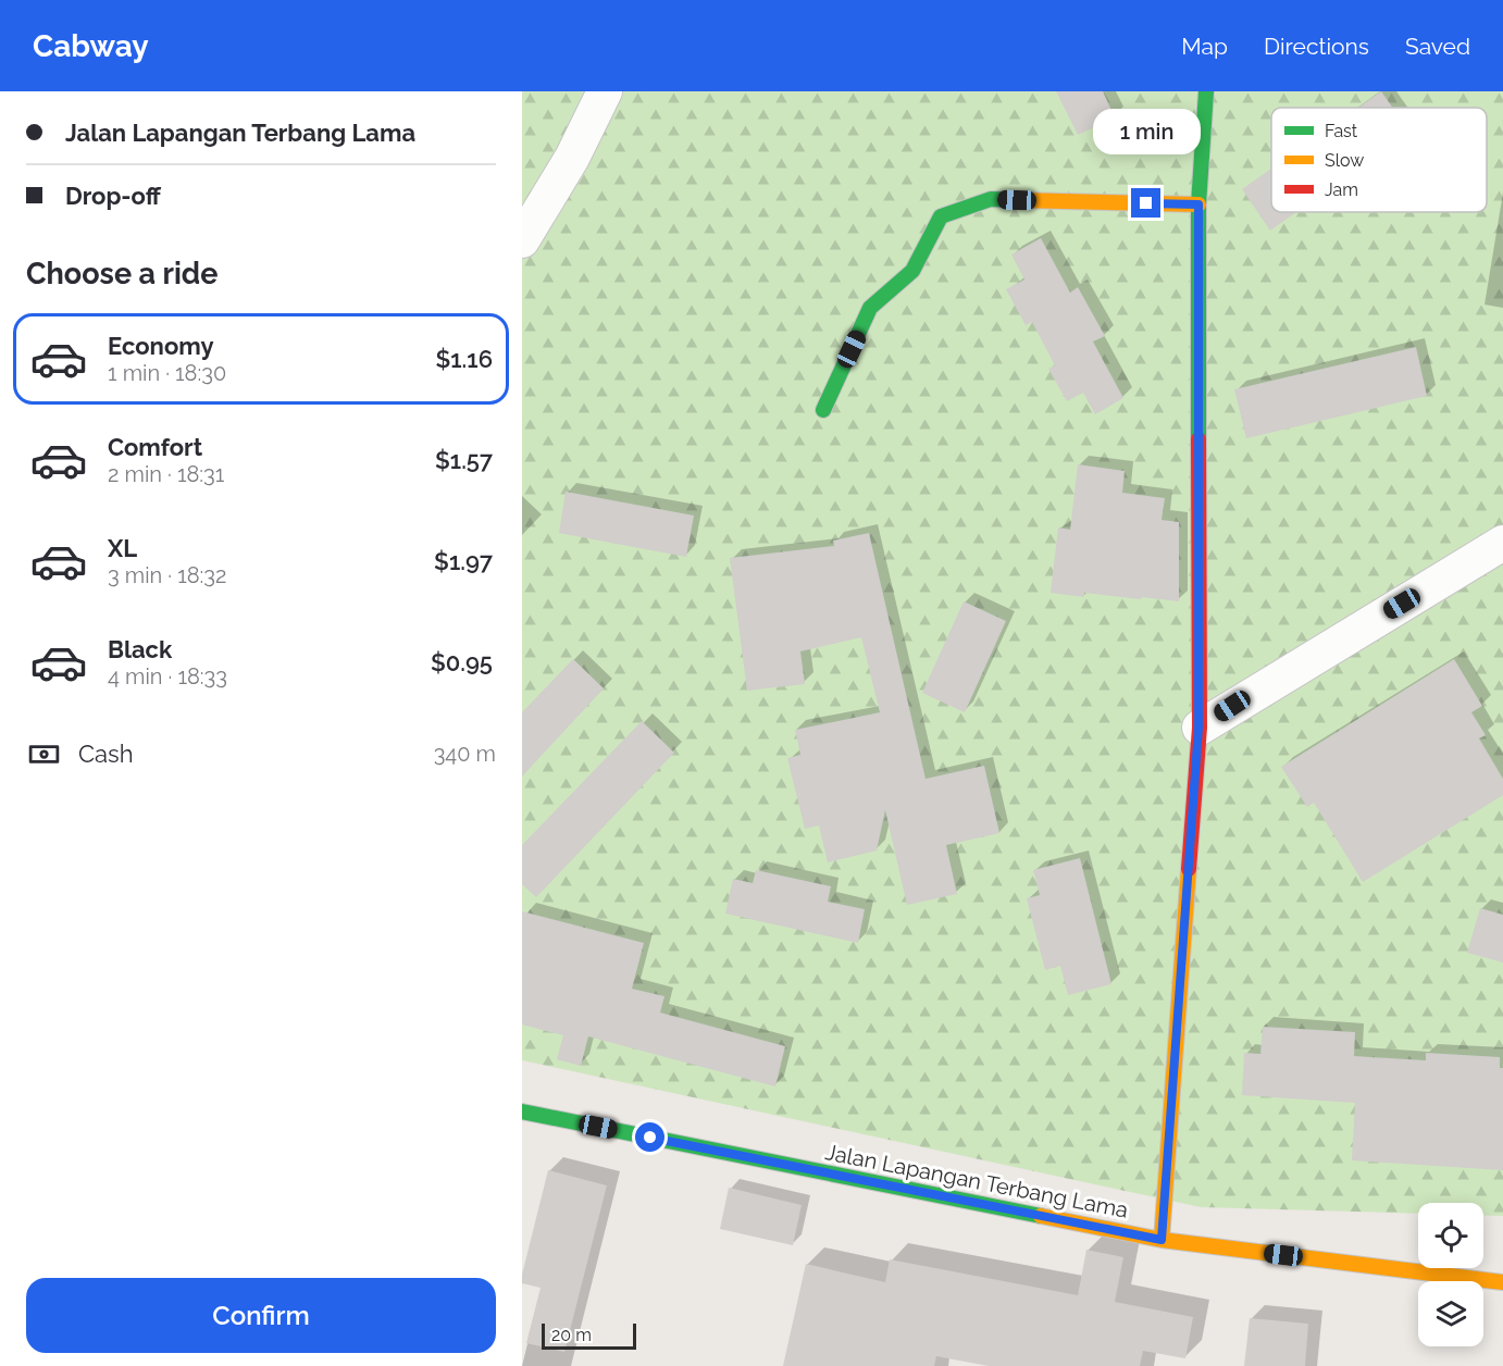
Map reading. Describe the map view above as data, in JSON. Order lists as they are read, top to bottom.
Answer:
{
  "streets": {
    "street": ["Jalan Lapangan Terbang Lama"]
  },
  "legend": ["Fast", "Slow", "Jam"],
  "scale_bar": "20 m",
  "page": {
    "header": "Cabway",
    "nav": ["Map", "Directions", "Saved"],
    "banner": ["Jalan Lapangan Terbang Lama", "Drop-off"],
    "bubble": "1 min",
    "heading": "Choose a ride",
    "list": [
      {
        "name": "Economy",
        "note": "1 min · 18:30",
        "value": "$1.16"
      },
      {
        "name": "Comfort",
        "note": "2 min · 18:31",
        "value": "$1.57"
      },
      {
        "name": "XL",
        "note": "3 min · 18:32",
        "value": "$1.97"
      },
      {
        "name": "Black",
        "note": "4 min · 18:33",
        "value": "$0.95"
      }
    ],
    "pay": ["Cash", "340 m"],
    "buttons": "Confirm",
    "scale": "20 m"
  }
}
